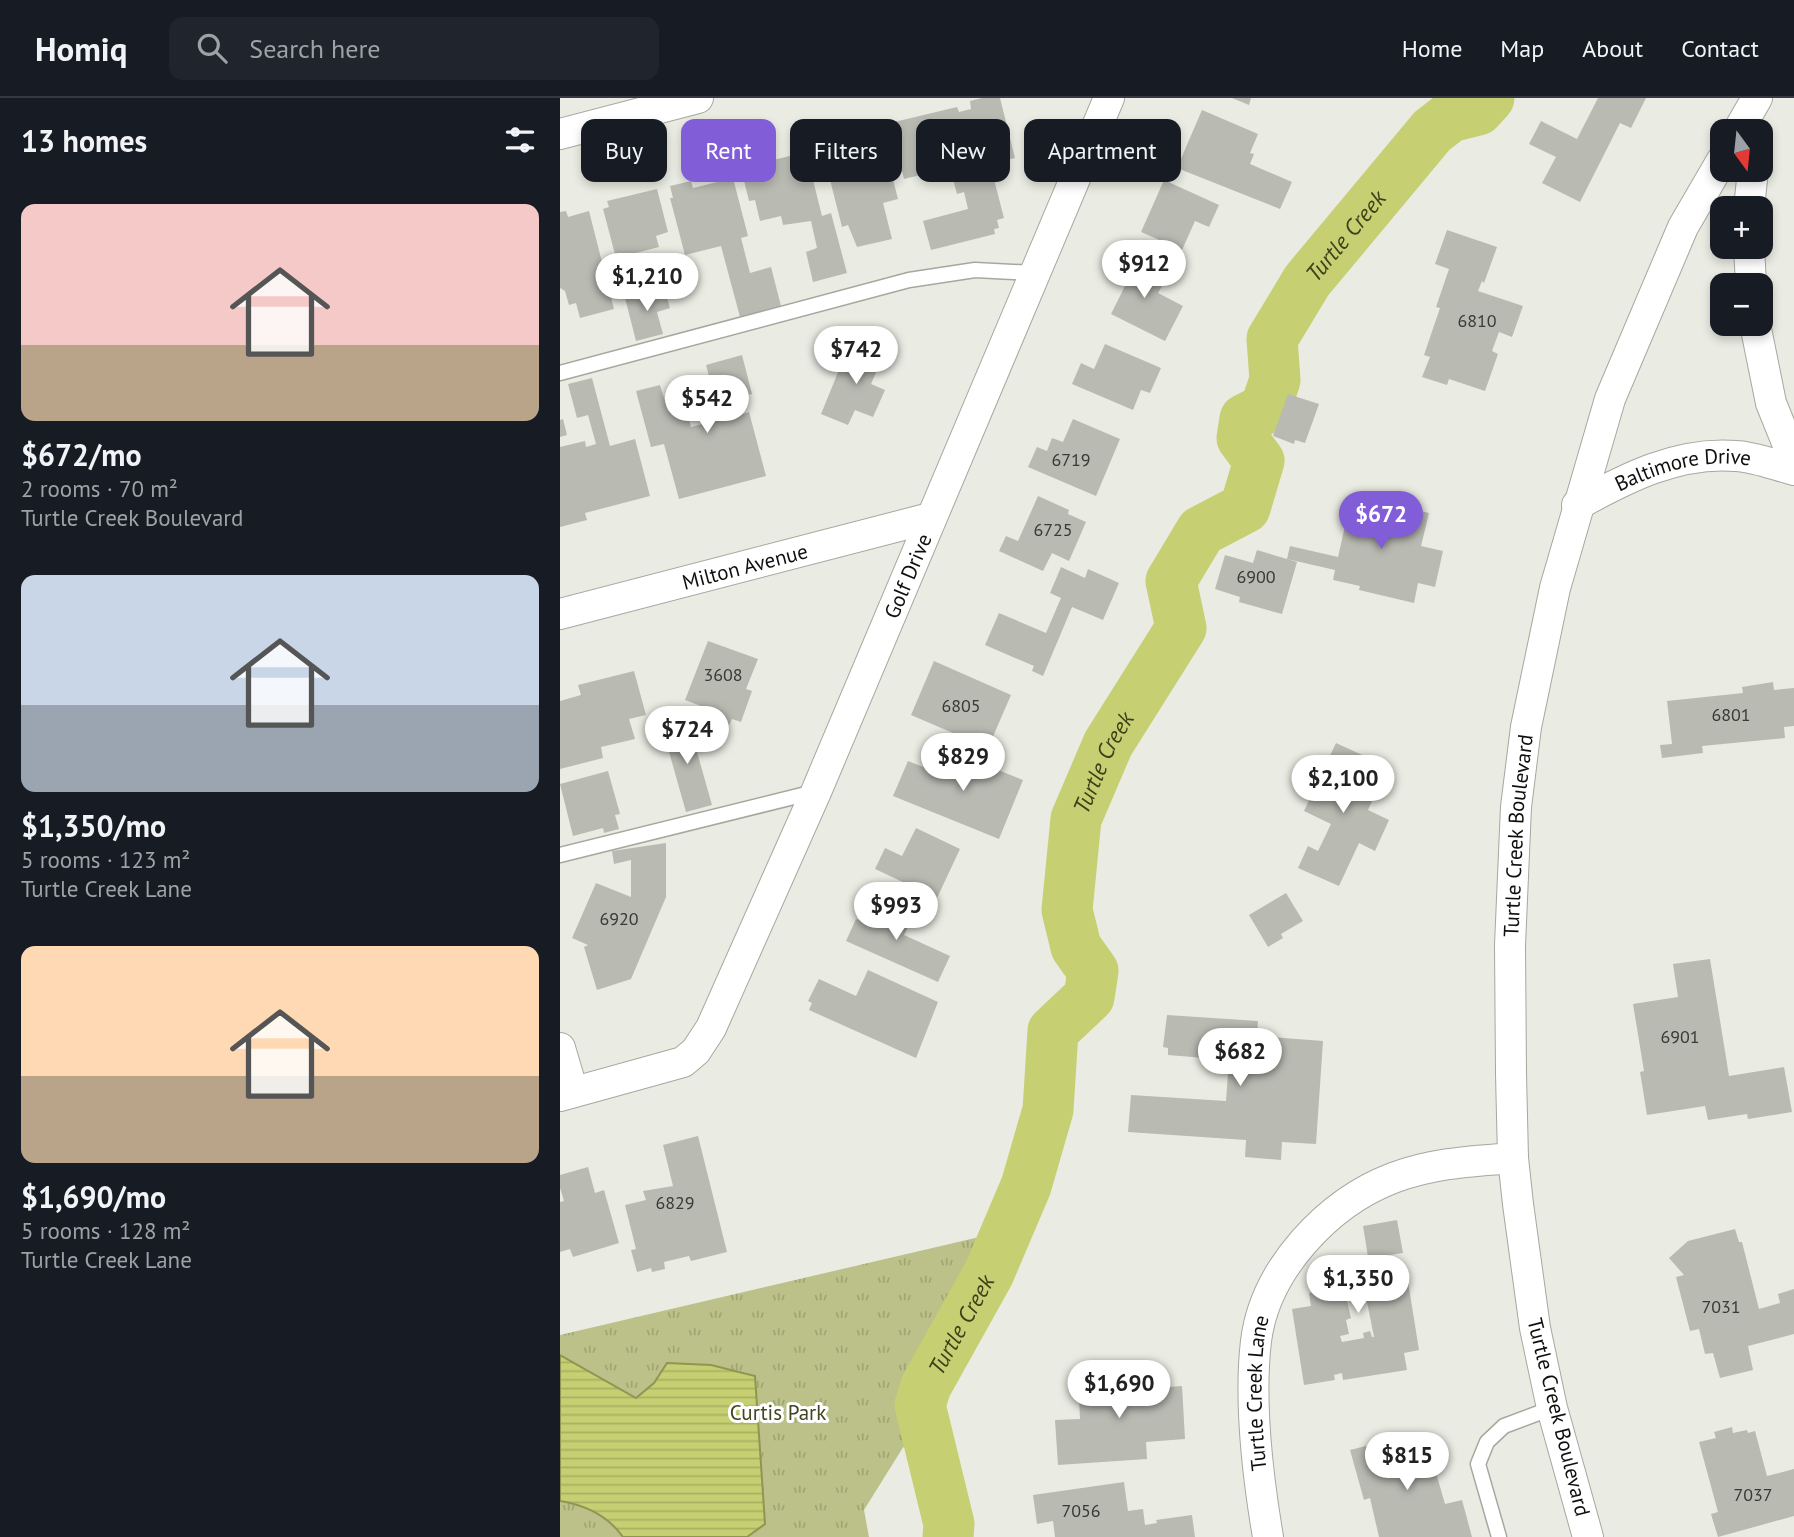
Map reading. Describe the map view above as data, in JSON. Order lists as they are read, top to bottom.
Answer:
{
  "streets": {
    "street": [
      "Baltimore Drive",
      "Milton Avenue",
      "Golf Drive",
      "Turtle Creek Boulevard",
      "Turtle Creek Lane"
    ]
  },
  "crossings": [
    ["Baltimore Drive", "Turtle Creek Boulevard"],
    ["Milton Avenue", "Golf Drive"],
    ["Turtle Creek Boulevard", "Turtle Creek Lane"]
  ],
  "water": ["Turtle Creek"],
  "parks": ["Curtis Park"],
  "house_numbers": [
    "6810",
    "6719",
    "6725",
    "6900",
    "3608",
    "6805",
    "6801",
    "6920",
    "6901",
    "6829",
    "7031",
    "7037",
    "7056"
  ],
  "north": "bottom",
  "page": {
    "header": "Homiq",
    "search": "Search here",
    "nav": [
      "Home",
      "Map",
      "About",
      "Contact"
    ],
    "heading": "13 homes",
    "map_buttons": ["+", "−"],
    "chip": [
      "Buy",
      "Rent",
      "Filters",
      "New",
      "Apartment"
    ],
    "list": [
      {
        "name": "$672/mo",
        "note": "2 rooms · 70 m² · Turtle Creek Boulevard"
      },
      {
        "name": "$1,350/mo",
        "note": "5 rooms · 123 m² · Turtle Creek Lane"
      },
      {
        "name": "$1,690/mo",
        "note": "5 rooms · 128 m² · Turtle Creek Lane"
      }
    ],
    "price": [
      "$912",
      "$1,210",
      "$742",
      "$542",
      "$672",
      "$724",
      "$829",
      "$2,100",
      "$993",
      "$682",
      "$1,350",
      "$1,690",
      "$815"
    ]
  }
}
